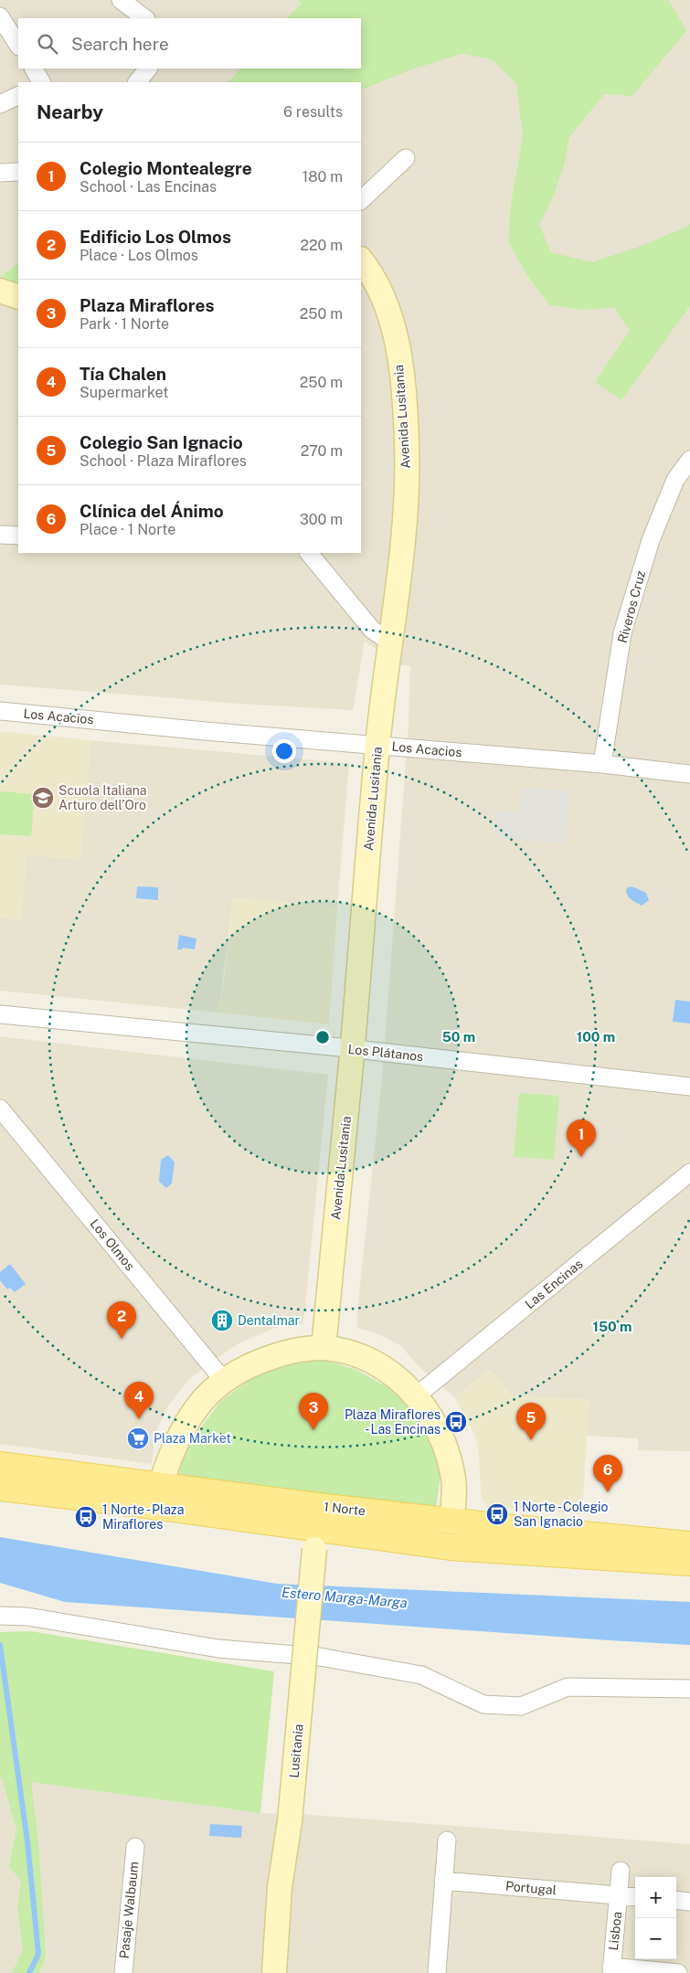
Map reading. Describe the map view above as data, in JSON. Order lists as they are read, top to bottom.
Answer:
{
  "streets": {
    "main road": ["1 Norte"],
    "street": [
      "Avenida Lusitania",
      "Riveros Cruz",
      "Los Acacios",
      "Los Plátanos",
      "Los Olmos",
      "Las Encinas",
      "Lusitania",
      "Portugal",
      "Pasaje Walbaum",
      "Lisboa"
    ]
  },
  "crossings": [
    ["Avenida Lusitania", "Los Acacios"],
    ["Avenida Lusitania", "Los Plátanos"],
    ["Riveros Cruz", "Los Acacios"],
    ["1 Norte", "Lusitania"],
    ["Portugal", "Lisboa"]
  ],
  "water": ["Estero Marga-Marga"],
  "places": {
    "school or university": ["Scuola Italiana Arturo dell’Oro"],
    "building": ["Dentalmar"],
    "bus stop": ["Plaza Miraflores - Las Encinas", "1 Norte - Colegio San Ignacio", "1 Norte - Plaza Miraflores"],
    "supermarket": ["Plaza Market"]
  },
  "page": {
    "search": "Search here",
    "heading": ["Nearby", "6 results"],
    "list": [
      {
        "mark": "1",
        "name": "Colegio Montealegre",
        "note": "School · Las Encinas",
        "value": "180 m"
      },
      {
        "mark": "2",
        "name": "Edificio Los Olmos",
        "note": "Place · Los Olmos",
        "value": "220 m"
      },
      {
        "mark": "3",
        "name": "Plaza Miraflores",
        "note": "Park · 1 Norte",
        "value": "250 m"
      },
      {
        "mark": "4",
        "name": "Tía Chalen",
        "note": "Supermarket",
        "value": "250 m"
      },
      {
        "mark": "5",
        "name": "Colegio San Ignacio",
        "note": "School · Plaza Miraflores",
        "value": "270 m"
      },
      {
        "mark": "6",
        "name": "Clínica del Ánimo",
        "note": "Place · 1 Norte",
        "value": "300 m"
      }
    ],
    "pins": [
      "1",
      "2",
      "4",
      "3",
      "5",
      "6"
    ],
    "map_buttons": ["+", "−"]
  },
  "rings": ["50 m", "100 m", "150 m"]
}
